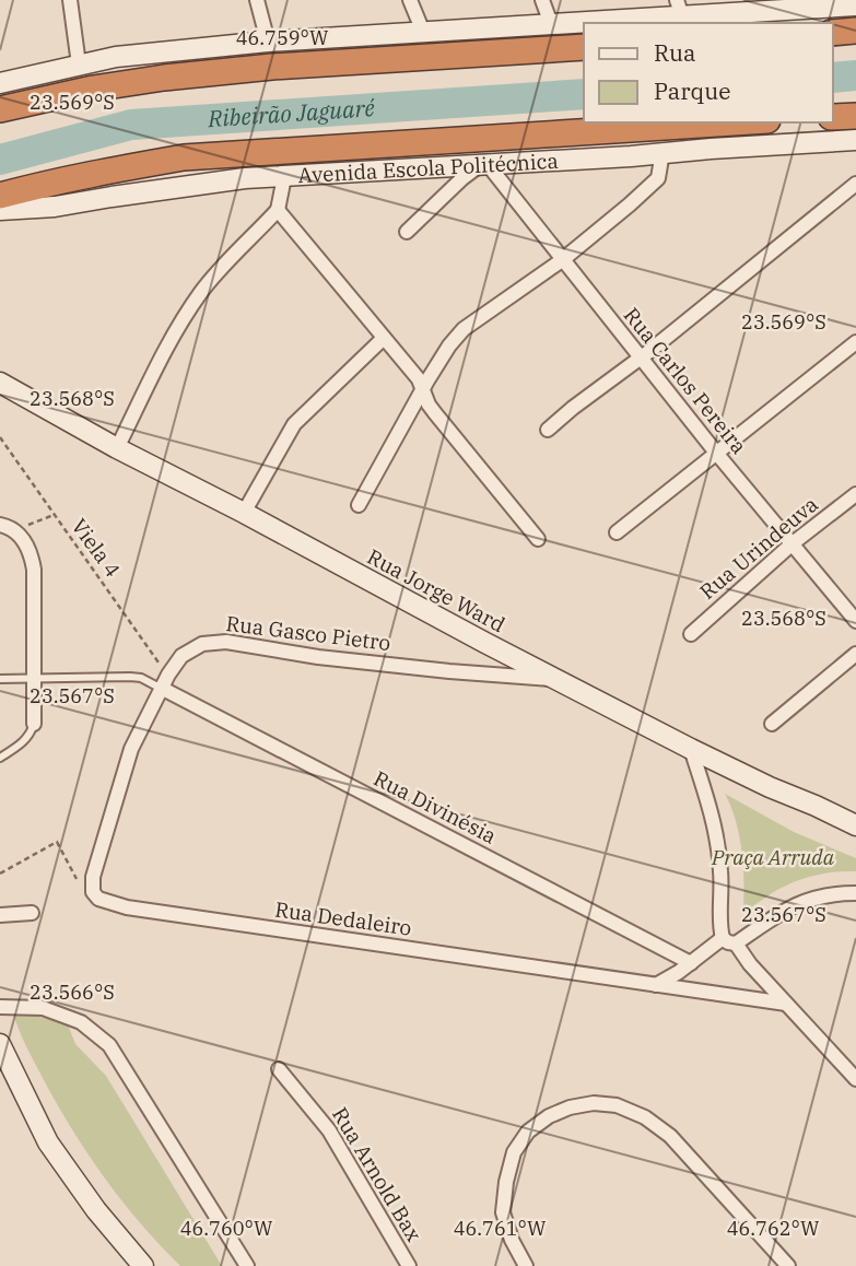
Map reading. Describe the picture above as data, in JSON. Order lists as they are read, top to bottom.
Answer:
{
  "streets": {
    "highway": ["Avenida Escola Politécnica"],
    "main road": ["Rua Jorge Ward"],
    "street": [
      "Rua Carlos Pereira",
      "Rua Urindeuva",
      "Rua Gasco Pietro",
      "Rua Divinésia",
      "Rua Dedaleiro",
      "Rua Arnold Bax"
    ],
    "path": ["Viela 4"]
  },
  "crossings": [
    ["Avenida Escola Politécnica", "Rua Carlos Pereira"],
    ["Rua Carlos Pereira", "Rua Urindeuva"],
    ["Viela 4", "Rua Gasco Pietro"],
    ["Viela 4", "Rua Divinésia"],
    ["Rua Jorge Ward", "Rua Gasco Pietro"],
    ["Rua Gasco Pietro", "Rua Divinésia"],
    ["Rua Gasco Pietro", "Rua Dedaleiro"]
  ],
  "water": ["Ribeirão Jaguaré"],
  "parks": ["Praça Arruda"],
  "legend": ["Rua", "Parque"],
  "coordinates": [
    "46.759°W",
    "23.569°S",
    "23.568°S",
    "23.567°S",
    "23.566°S",
    "46.760°W",
    "46.761°W",
    "46.762°W"
  ]
}
